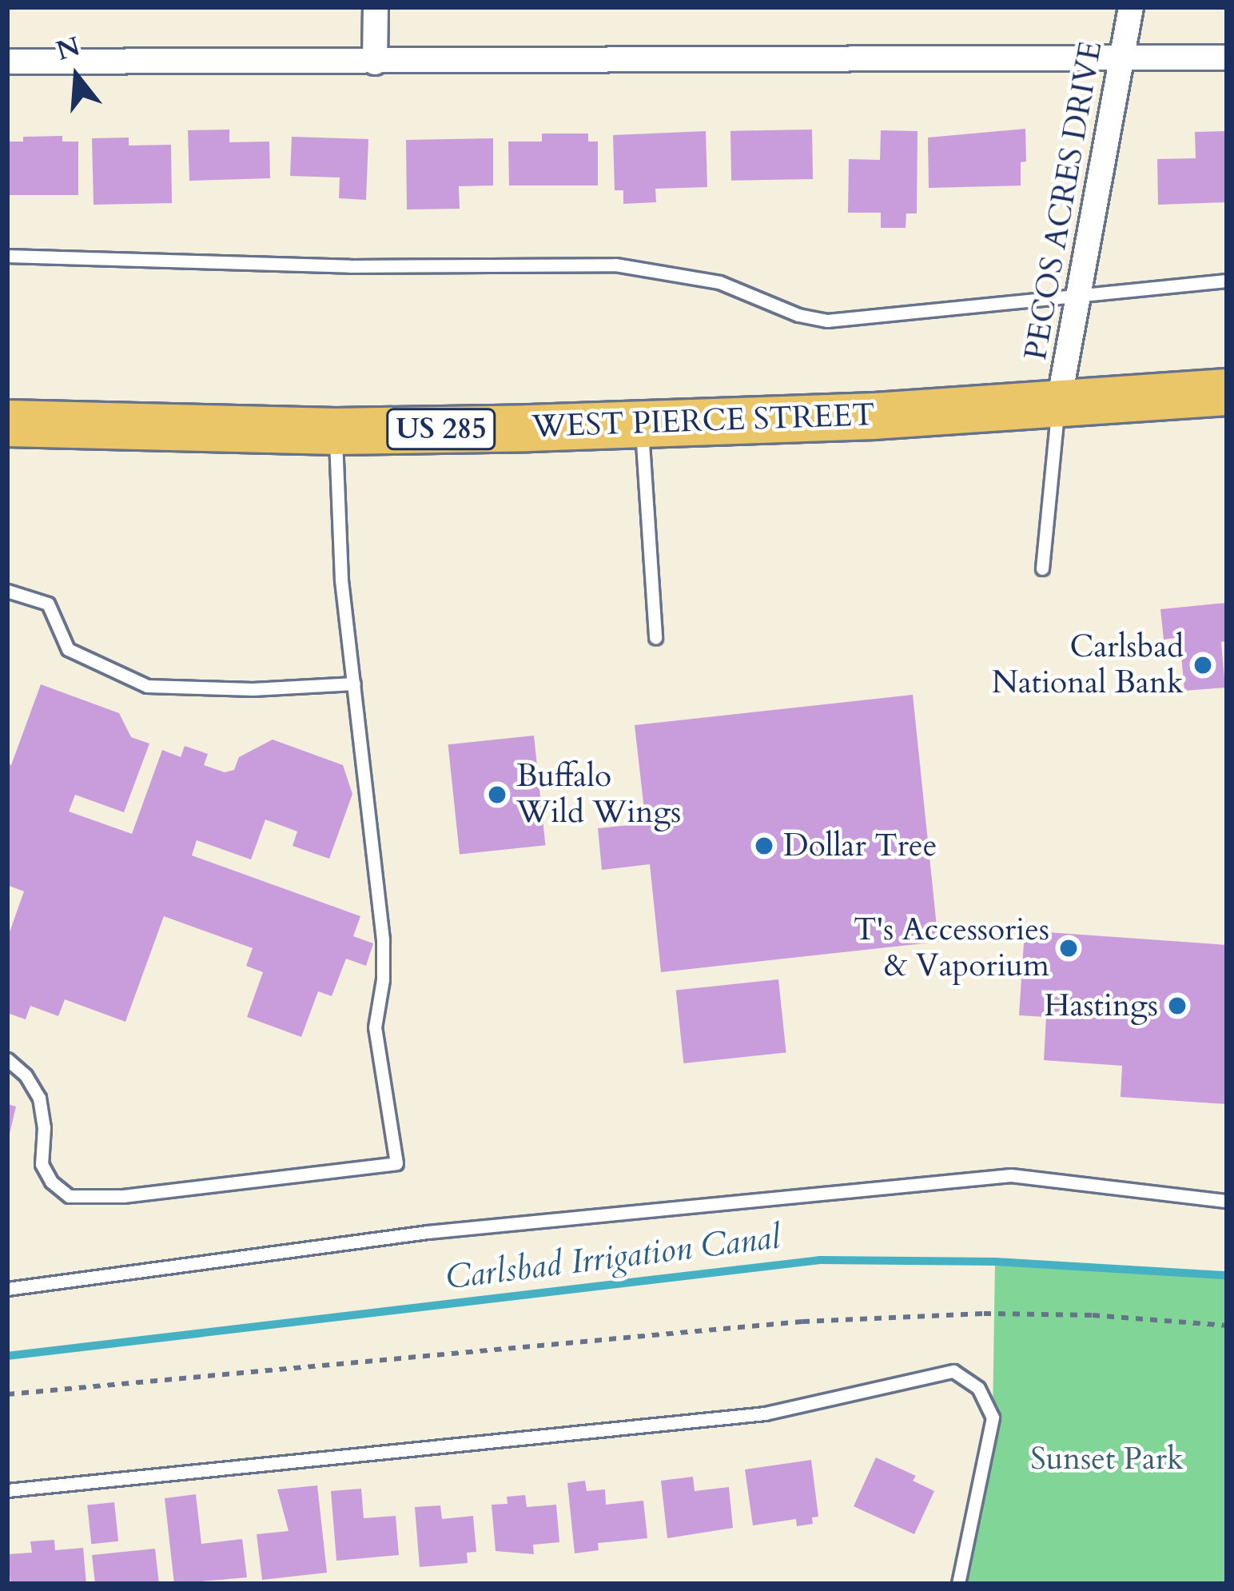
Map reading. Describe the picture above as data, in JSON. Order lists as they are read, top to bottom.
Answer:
{
  "streets": {
    "highway": ["WEST PIERCE STREET", "US 285"],
    "street": ["PECOS ACRES DRIVE"]
  },
  "crossings": [
    ["PECOS ACRES DRIVE", "WEST PIERCE STREET"]
  ],
  "water": ["Carlsbad Irrigation Canal"],
  "parks": ["Sunset Park"],
  "places": [
    "Carlsbad National Bank",
    "Buffalo Wild Wings",
    "Dollar Tree",
    "T's Accessories & Vaporium",
    "Hastings"
  ],
  "north": "top"
}
